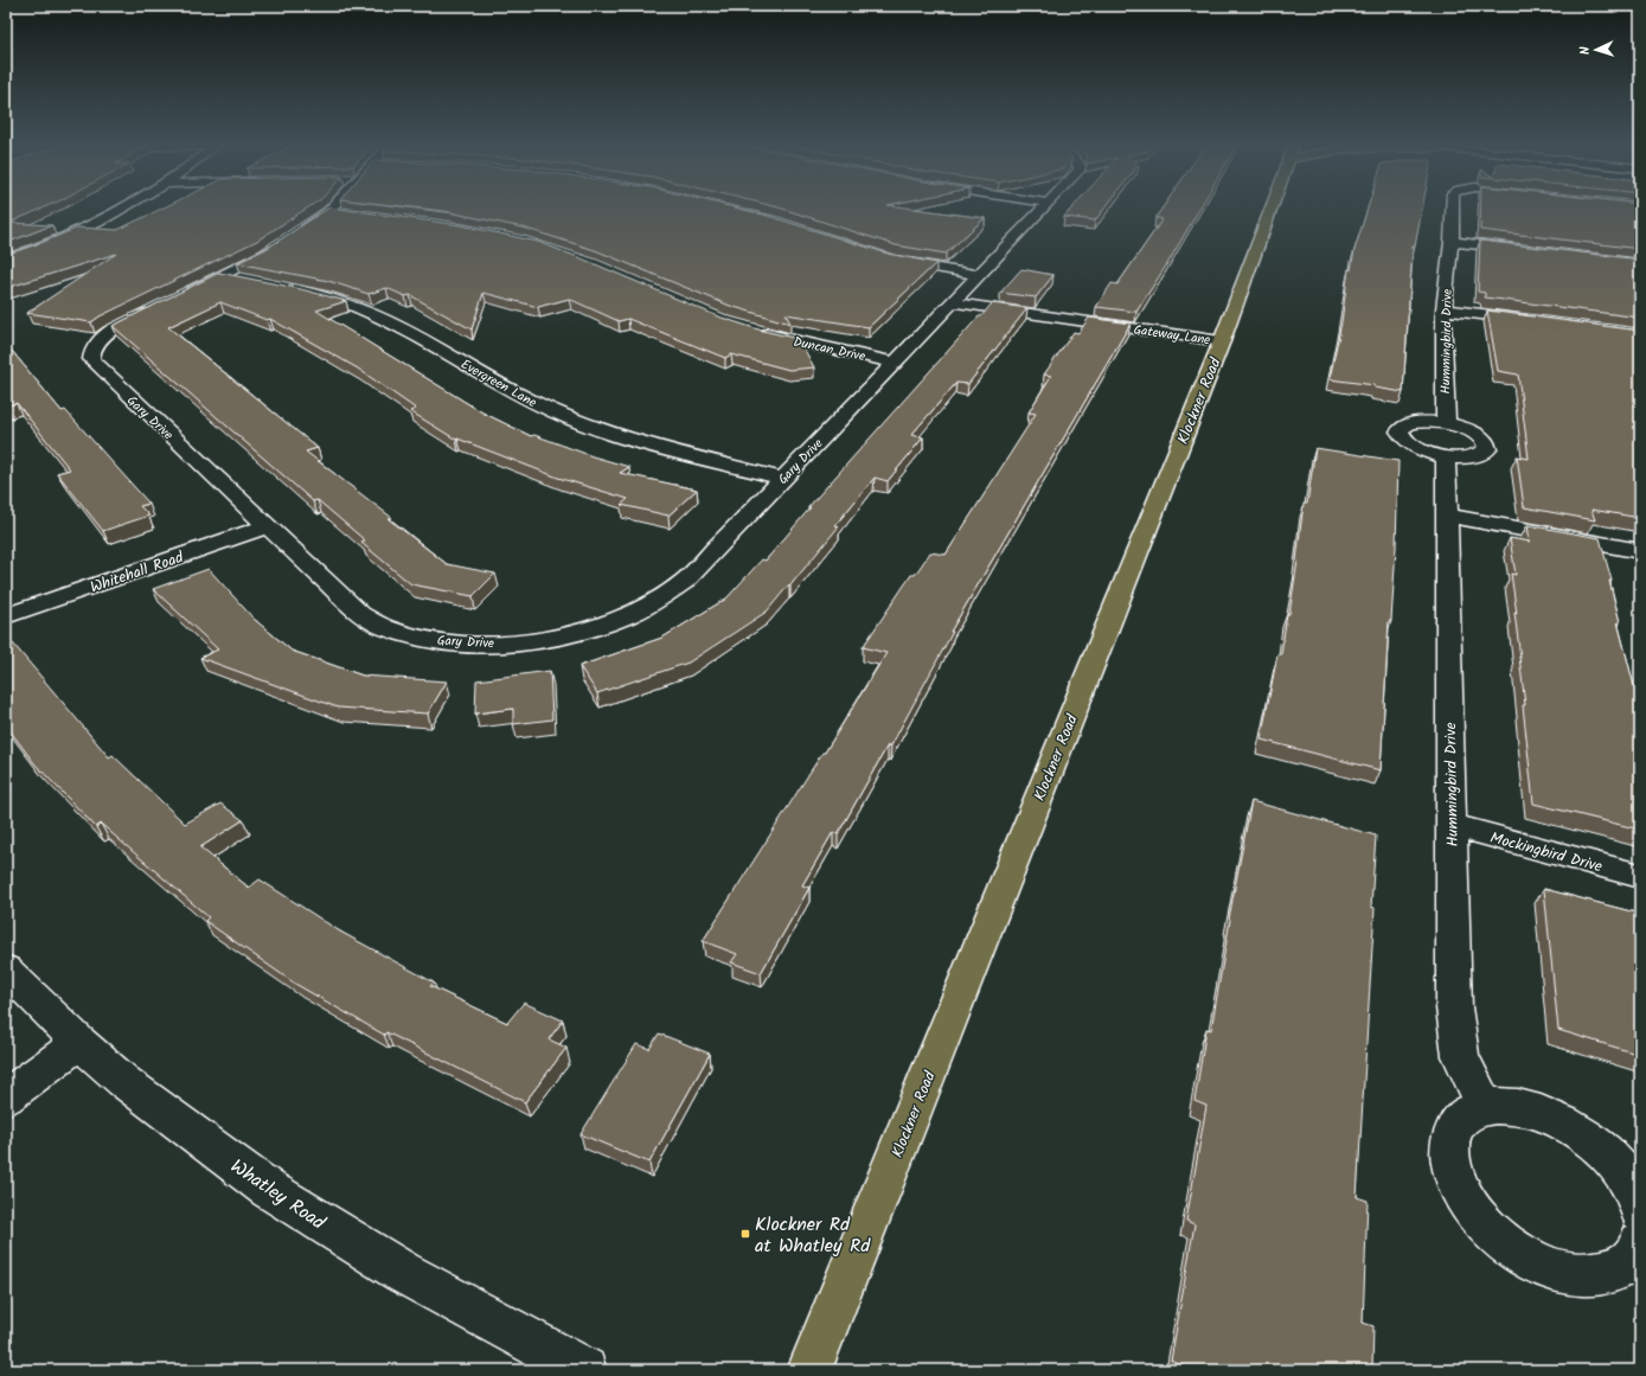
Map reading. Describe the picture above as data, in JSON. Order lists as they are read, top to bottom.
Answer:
{
  "streets": {
    "main road": ["Klockner Road"],
    "street": [
      "Gateway Lane",
      "Hummingbird Drive",
      "Duncan Drive",
      "Evergreen Lane",
      "Gary Drive",
      "Whitehall Road",
      "Mockingbird Drive",
      "Whatley Road"
    ]
  },
  "crossings": [
    ["Gateway Lane", "Klockner Road"],
    ["Gateway Lane", "Gary Drive"],
    ["Hummingbird Drive", "Mockingbird Drive"],
    ["Duncan Drive", "Gary Drive"],
    ["Evergreen Lane", "Gary Drive"],
    ["Gary Drive", "Whitehall Road"]
  ],
  "places": {
    "transit": ["Klockner Rd at Whatley Rd"]
  },
  "north": "left"
}
